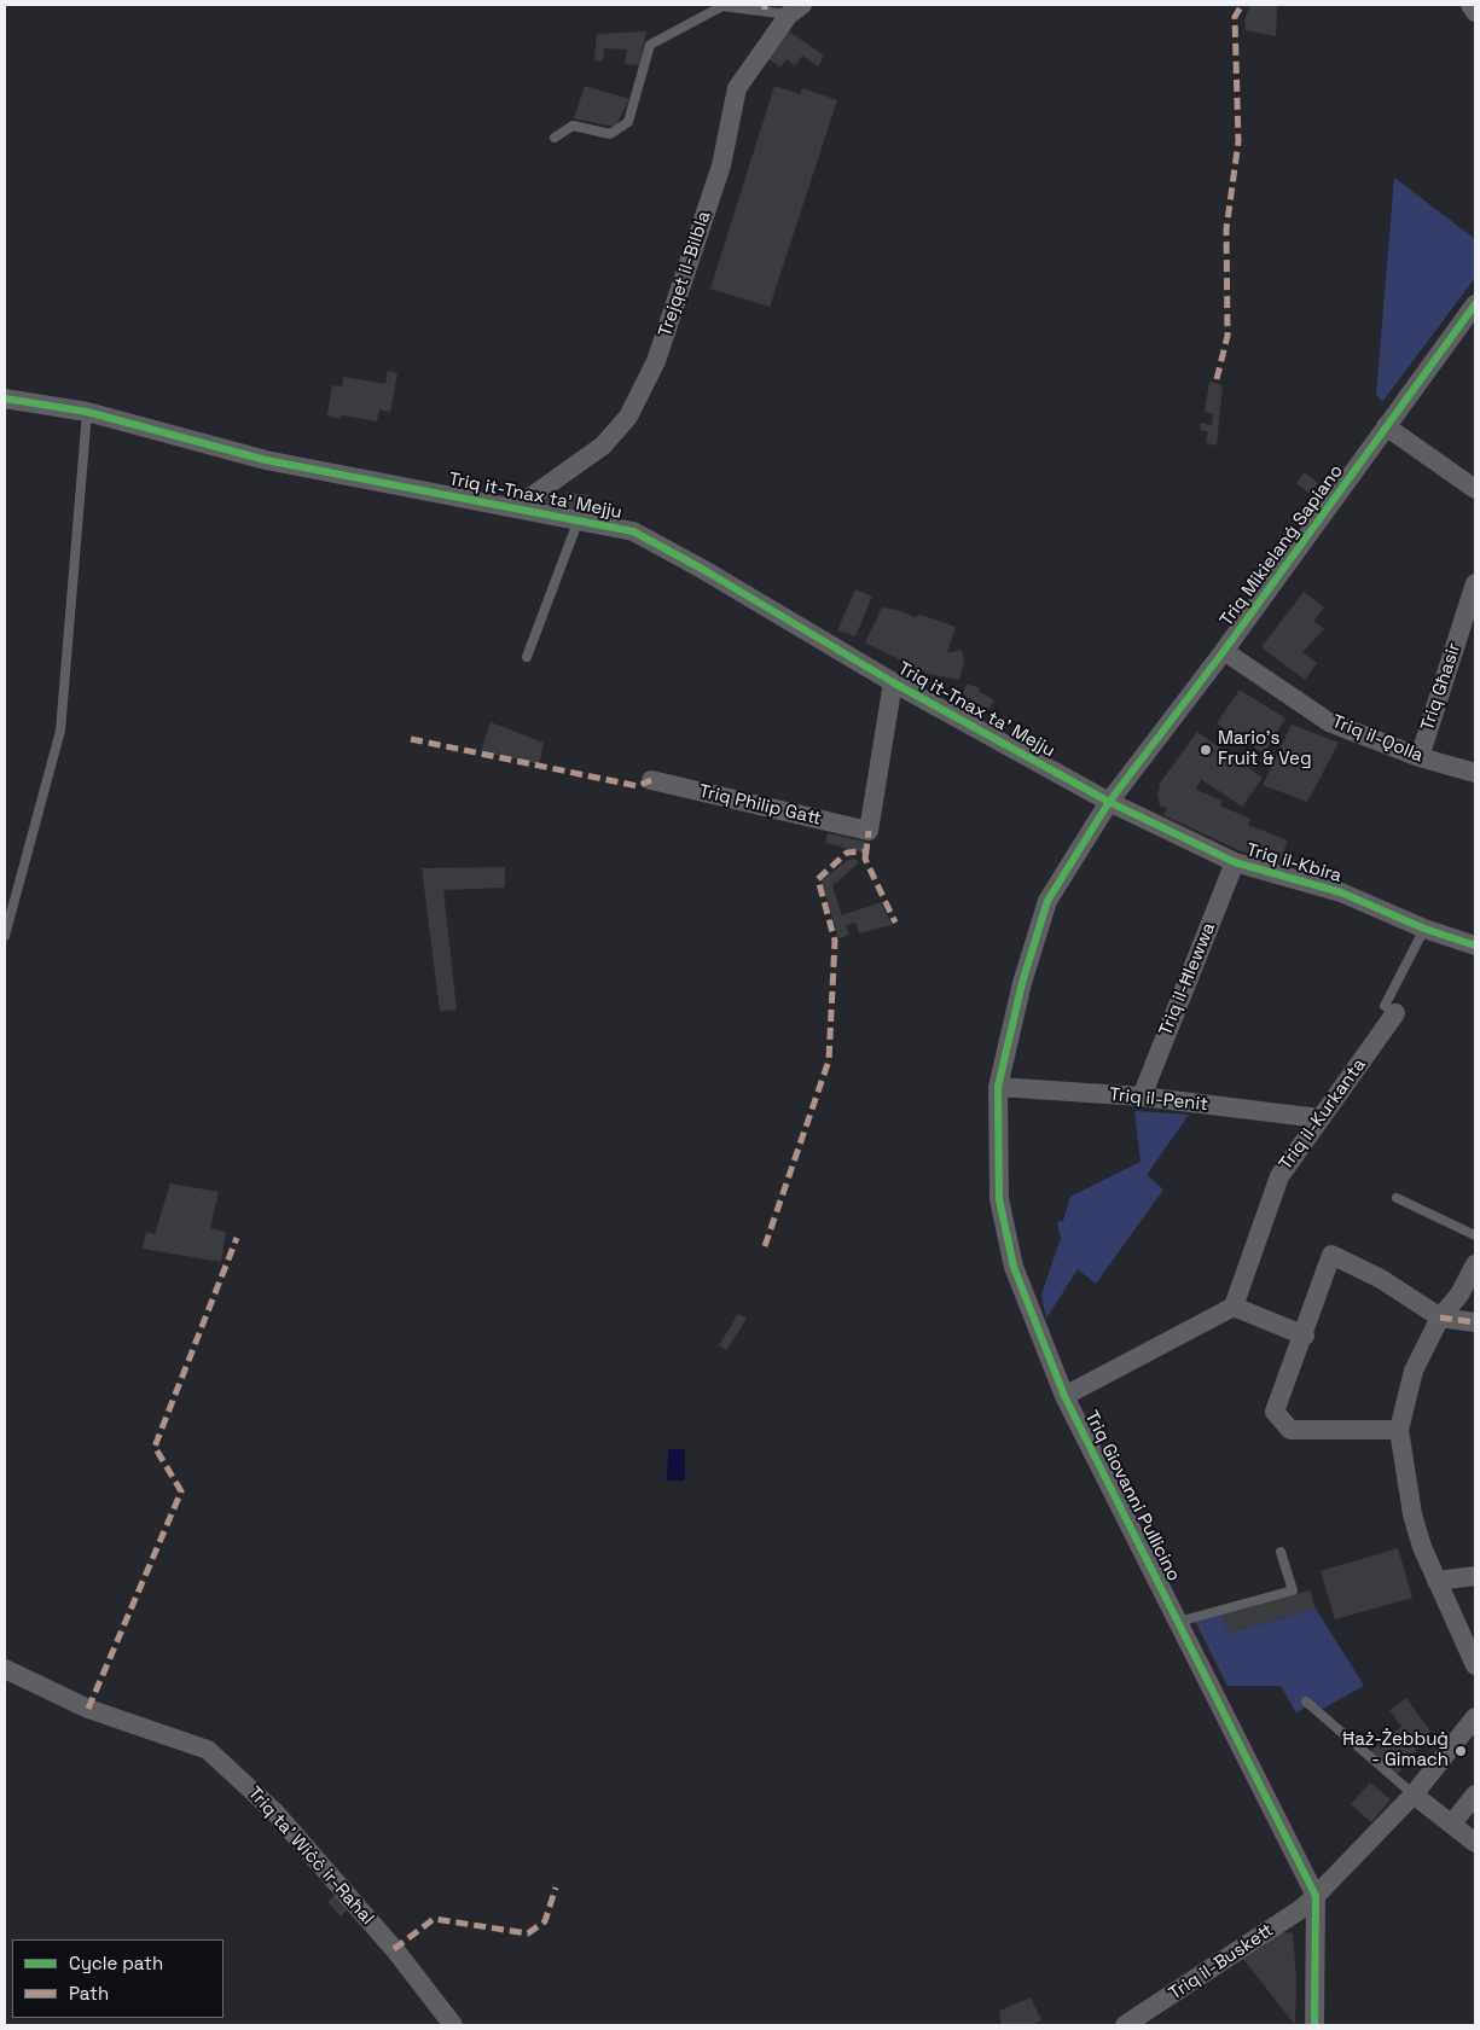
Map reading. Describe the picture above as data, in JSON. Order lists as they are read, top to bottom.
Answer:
{
  "streets": {
    "street": [
      "Trejqet il-Bilbla",
      "Triq it-Tnax ta' Mejju",
      "Triq Mikielanġ Sapiano",
      "Triq Għasir",
      "Triq il-Qolla",
      "Triq Philip Gatt",
      "Triq il-Kbira",
      "Triq il-Ħlewwa",
      "Triq il-Penit",
      "Triq il-Kurkanta",
      "Triq Giovanni Pullicino",
      "Triq ta' Wiċċ ir-Raħal",
      "Triq il-Buskett"
    ]
  },
  "crossings": [
    ["Trejqet il-Bilbla", "Triq it-Tnax ta' Mejju"],
    ["Triq it-Tnax ta' Mejju", "Triq Mikielanġ Sapiano"],
    ["Triq it-Tnax ta' Mejju", "Triq Philip Gatt"],
    ["Triq it-Tnax ta' Mejju", "Triq il-Kbira"],
    ["Triq Mikielanġ Sapiano", "Triq il-Qolla"],
    ["Triq Mikielanġ Sapiano", "Triq il-Kbira"],
    ["Triq Mikielanġ Sapiano", "Triq il-Penit"],
    ["Triq Mikielanġ Sapiano", "Triq Giovanni Pullicino"],
    ["Triq Għasir", "Triq il-Qolla"],
    ["Triq il-Kbira", "Triq il-Ħlewwa"],
    ["Triq il-Kbira", "Triq il-Kurkanta"],
    ["Triq il-Ħlewwa", "Triq il-Penit"],
    ["Triq il-Penit", "Triq il-Kurkanta"],
    ["Triq il-Penit", "Triq Giovanni Pullicino"],
    ["Triq Giovanni Pullicino", "Triq il-Buskett"]
  ],
  "places": ["Mario's Fruit & Veg", "Ħaż-Żebbuġ - Gimach"],
  "legend": ["Cycle path", "Path"]
}
